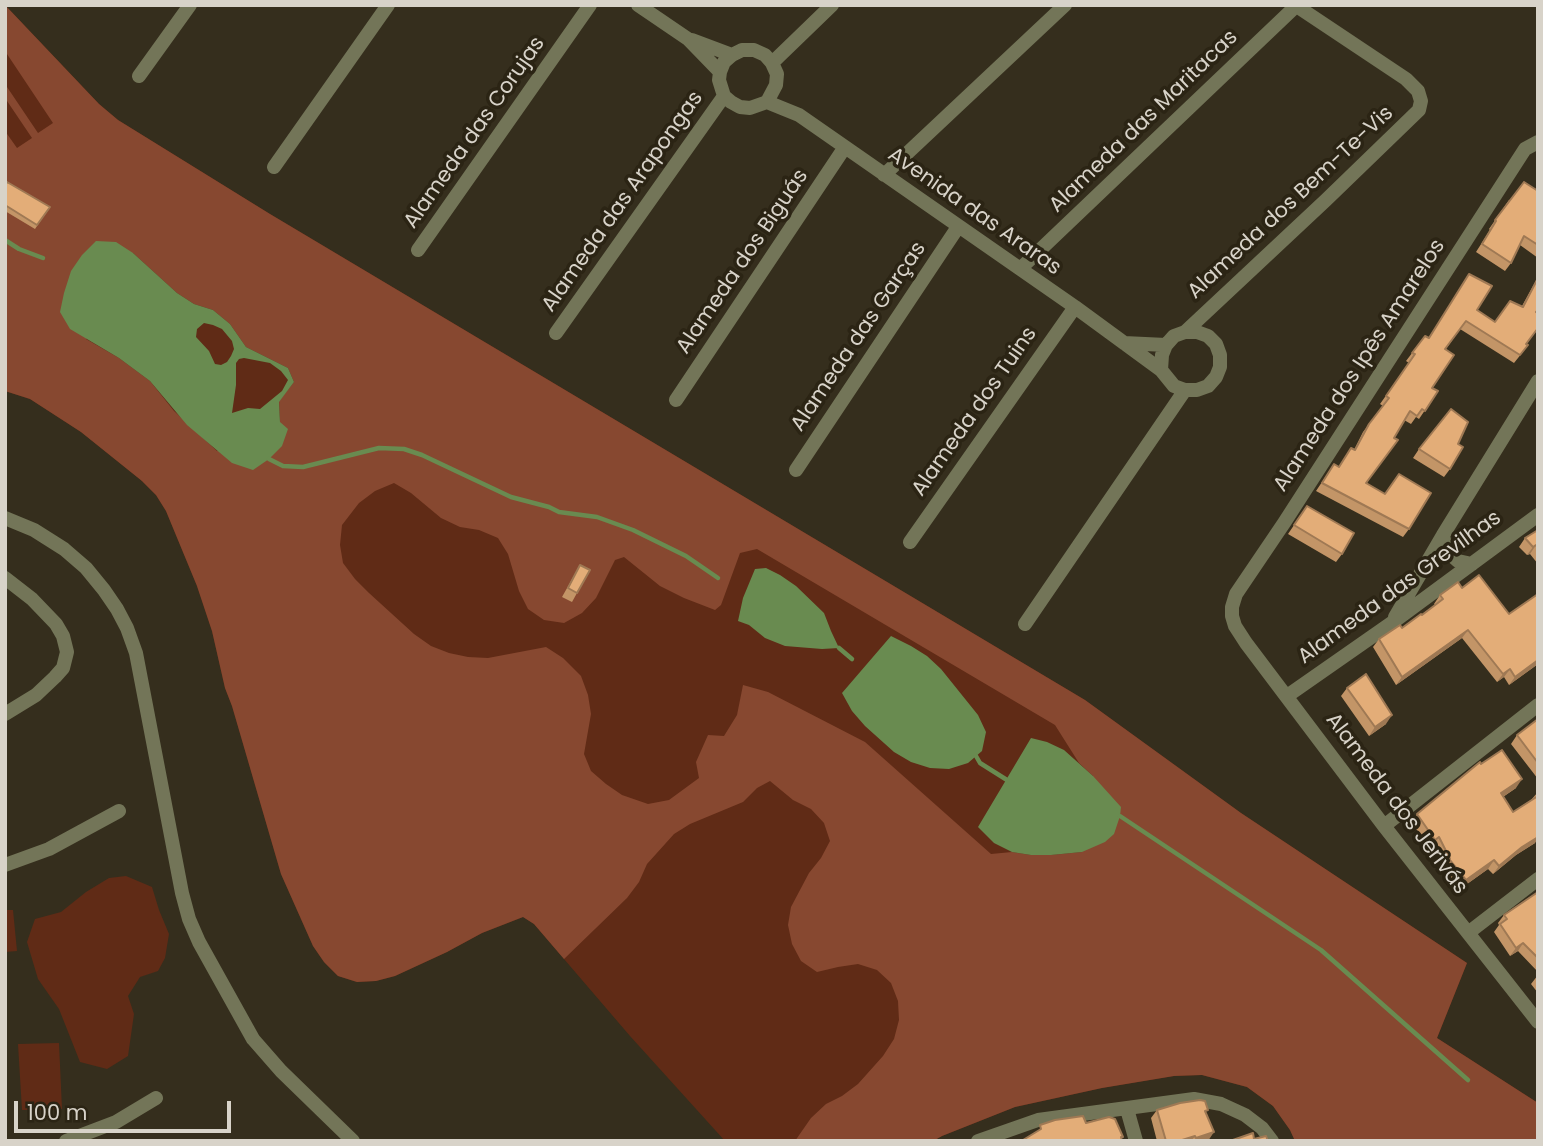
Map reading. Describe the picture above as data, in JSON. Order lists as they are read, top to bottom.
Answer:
{
  "streets": {
    "street": [
      "Alameda das Maritacas",
      "Alameda das Corujas",
      "Alameda das Arapongas",
      "Alameda dos Bem-Te-Vis",
      "Avenida das Araras",
      "Alameda dos Biguás",
      "Alameda das Garças",
      "Alameda dos Ipês Amarelos",
      "Alameda dos Tuins",
      "Alameda das Grevilhas",
      "Alameda dos Jerivás"
    ]
  },
  "crossings": [
    ["Alameda das Maritacas", "Alameda dos Bem-Te-Vis"],
    ["Alameda das Maritacas", "Avenida das Araras"],
    ["Alameda dos Bem-Te-Vis", "Avenida das Araras"],
    ["Avenida das Araras", "Alameda dos Biguás"],
    ["Avenida das Araras", "Alameda das Garças"],
    ["Avenida das Araras", "Alameda dos Tuins"],
    ["Alameda dos Ipês Amarelos", "Alameda dos Jerivás"],
    ["Alameda das Grevilhas", "Alameda dos Jerivás"]
  ],
  "scale_bar": "100 m"
}
